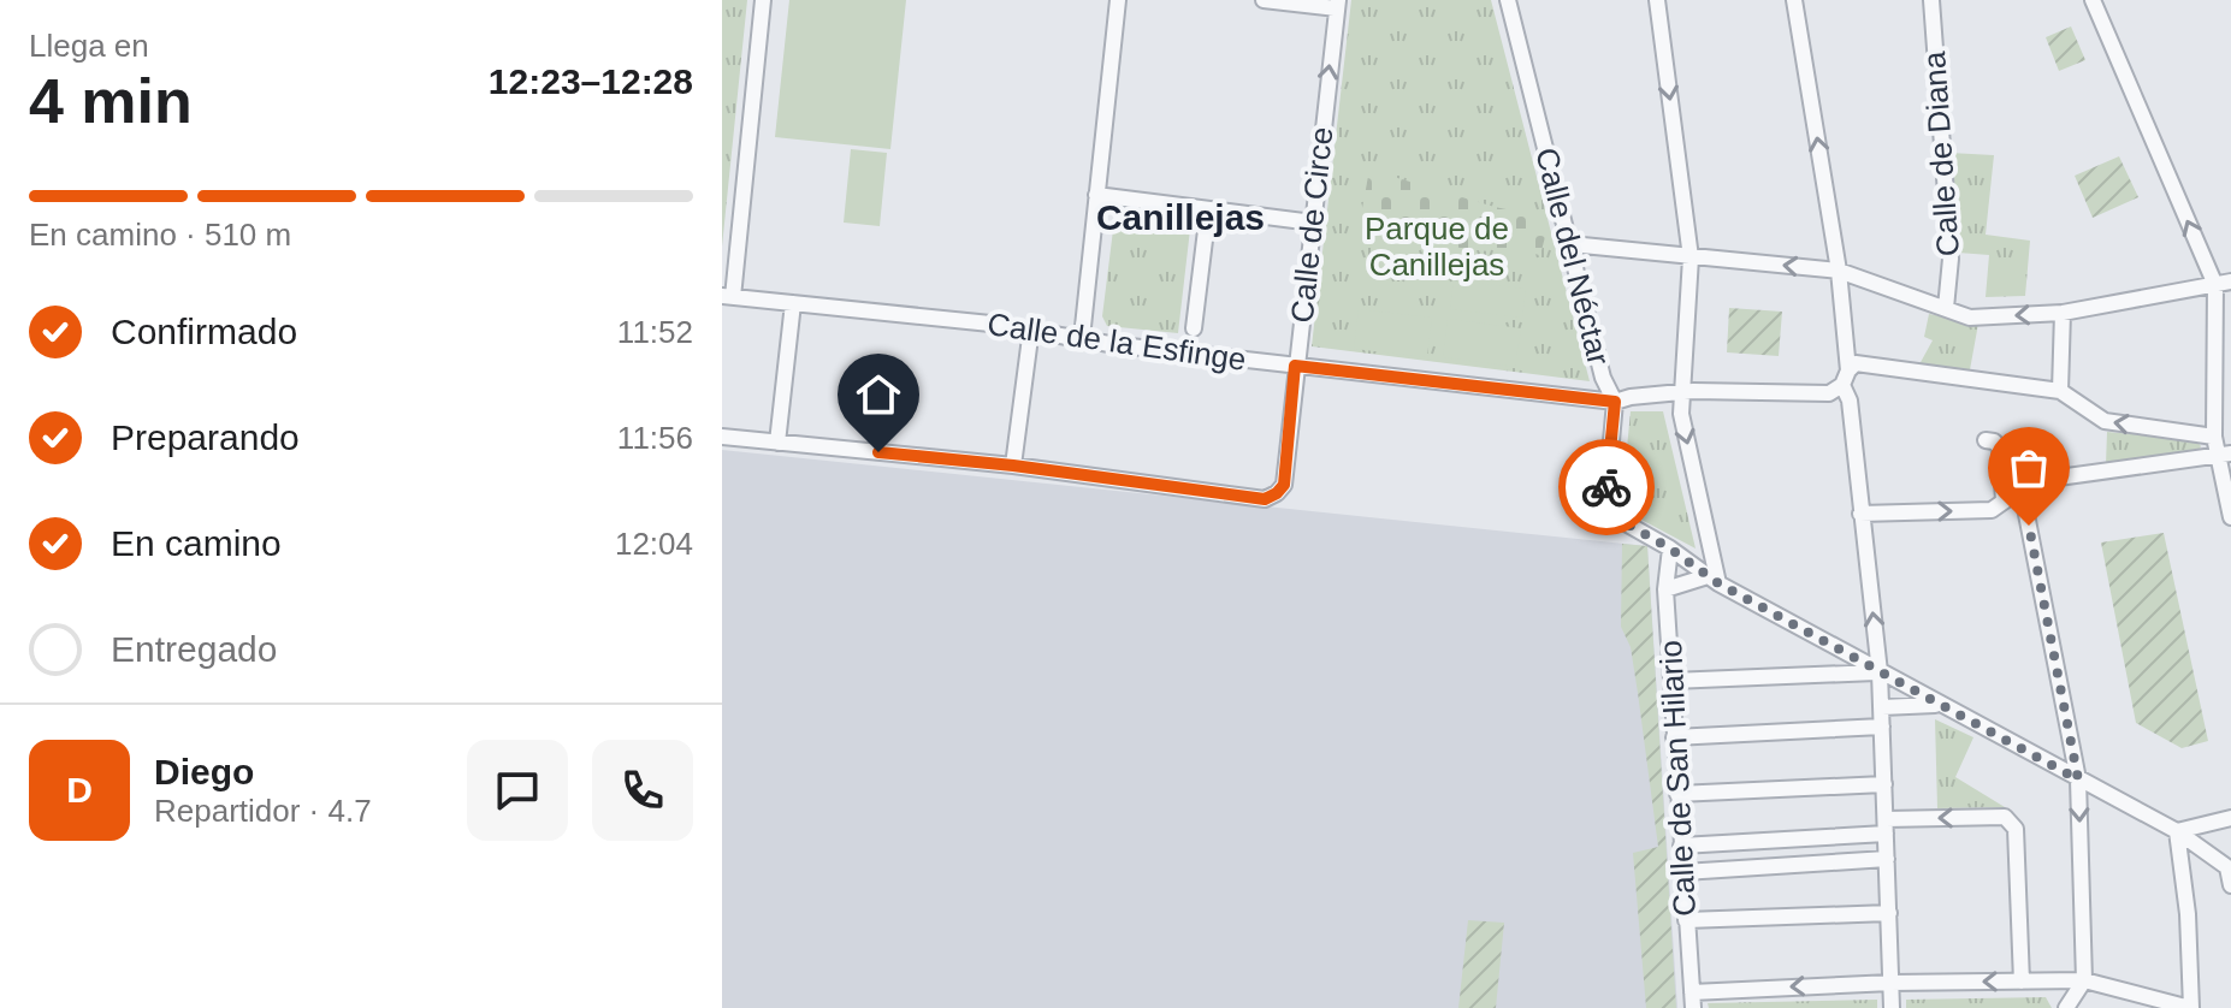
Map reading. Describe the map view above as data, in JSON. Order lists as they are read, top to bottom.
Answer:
{
  "streets": {
    "street": [
      "Calle de Diana",
      "Calle de Circe",
      "Calle del Néctar",
      "Calle de la Esfinge",
      "Calle de San Hilario"
    ]
  },
  "crossings": [
    ["Calle de Circe", "Calle de la Esfinge"],
    ["Calle del Néctar", "Calle de la Esfinge"],
    ["Calle del Néctar", "Calle de San Hilario"]
  ],
  "districts": ["Canillejas"],
  "parks": ["Parque de Canillejas"],
  "page": {
    "heading": ["4 min", "Llega en", "12:23–12:28"],
    "panel": ["Diego", "Repartidor · 4.7"],
    "bar": "En camino · 510 m",
    "list": [
      ["Confirmado", "11:52"],
      ["Preparando", "11:56"],
      ["En camino", "12:04"],
      "Entregado"
    ],
    "round": "D"
  }
}
